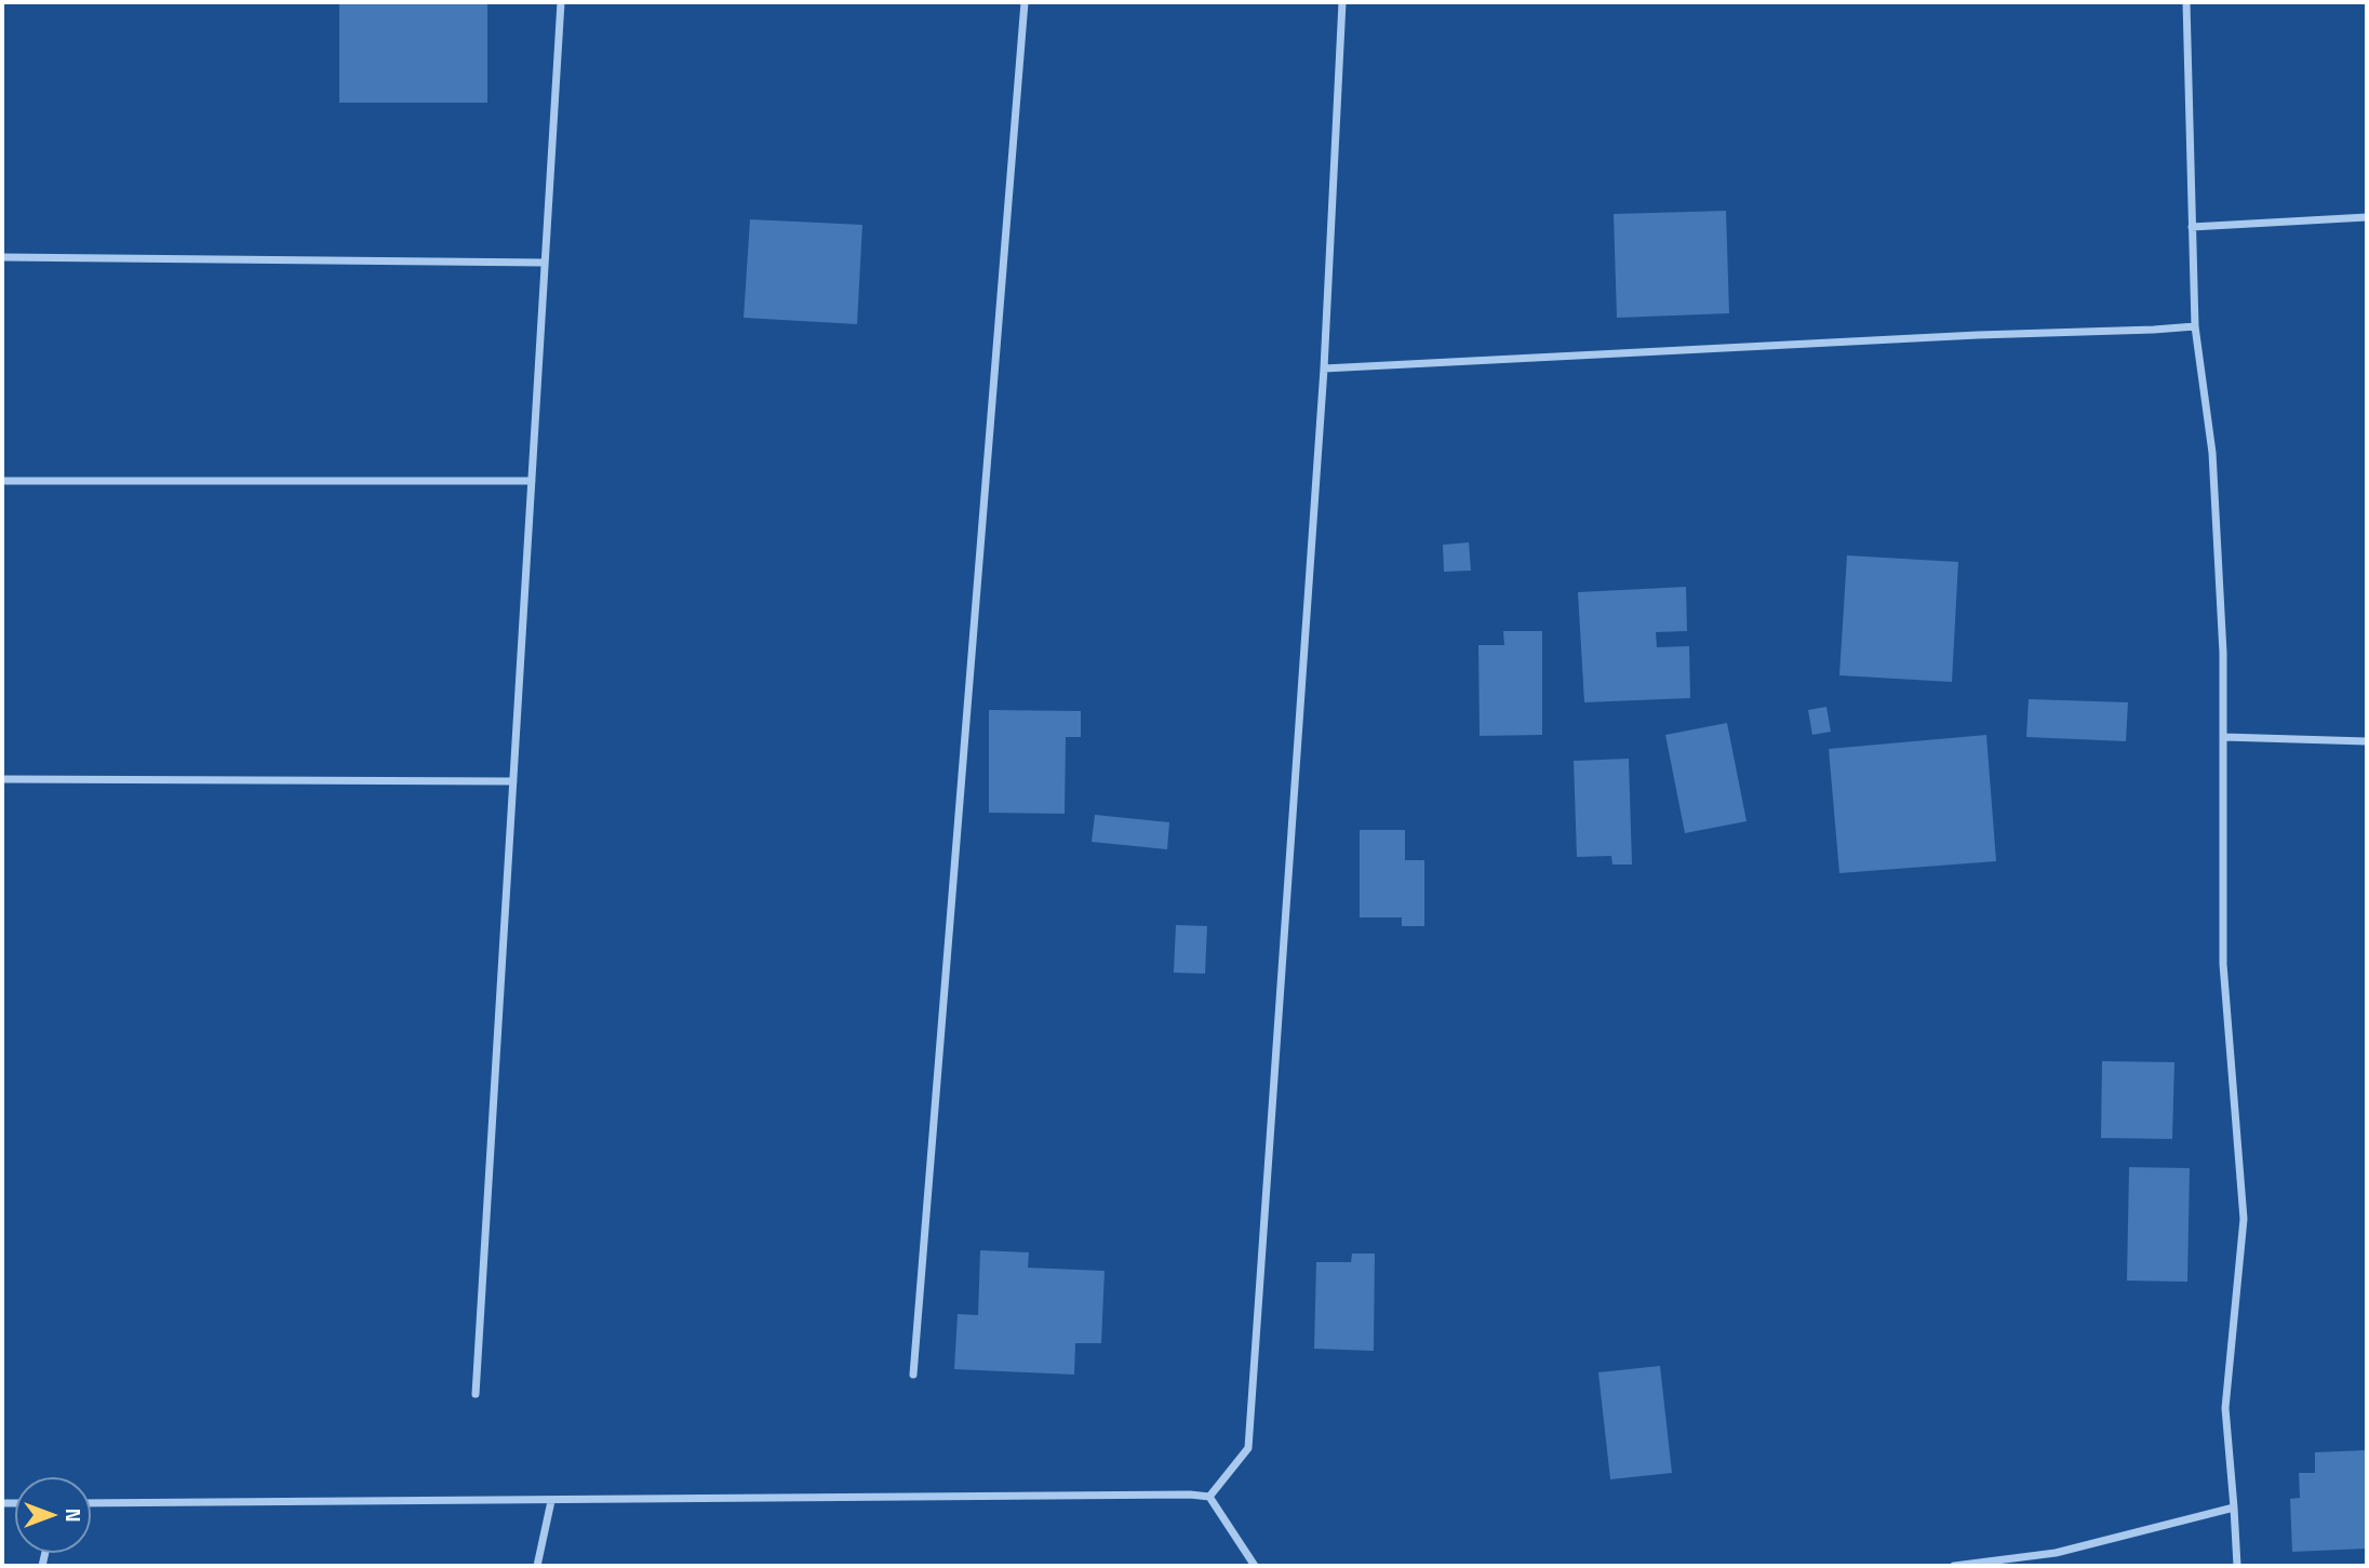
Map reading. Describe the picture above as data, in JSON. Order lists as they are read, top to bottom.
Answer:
{
  "north": "right"
}
